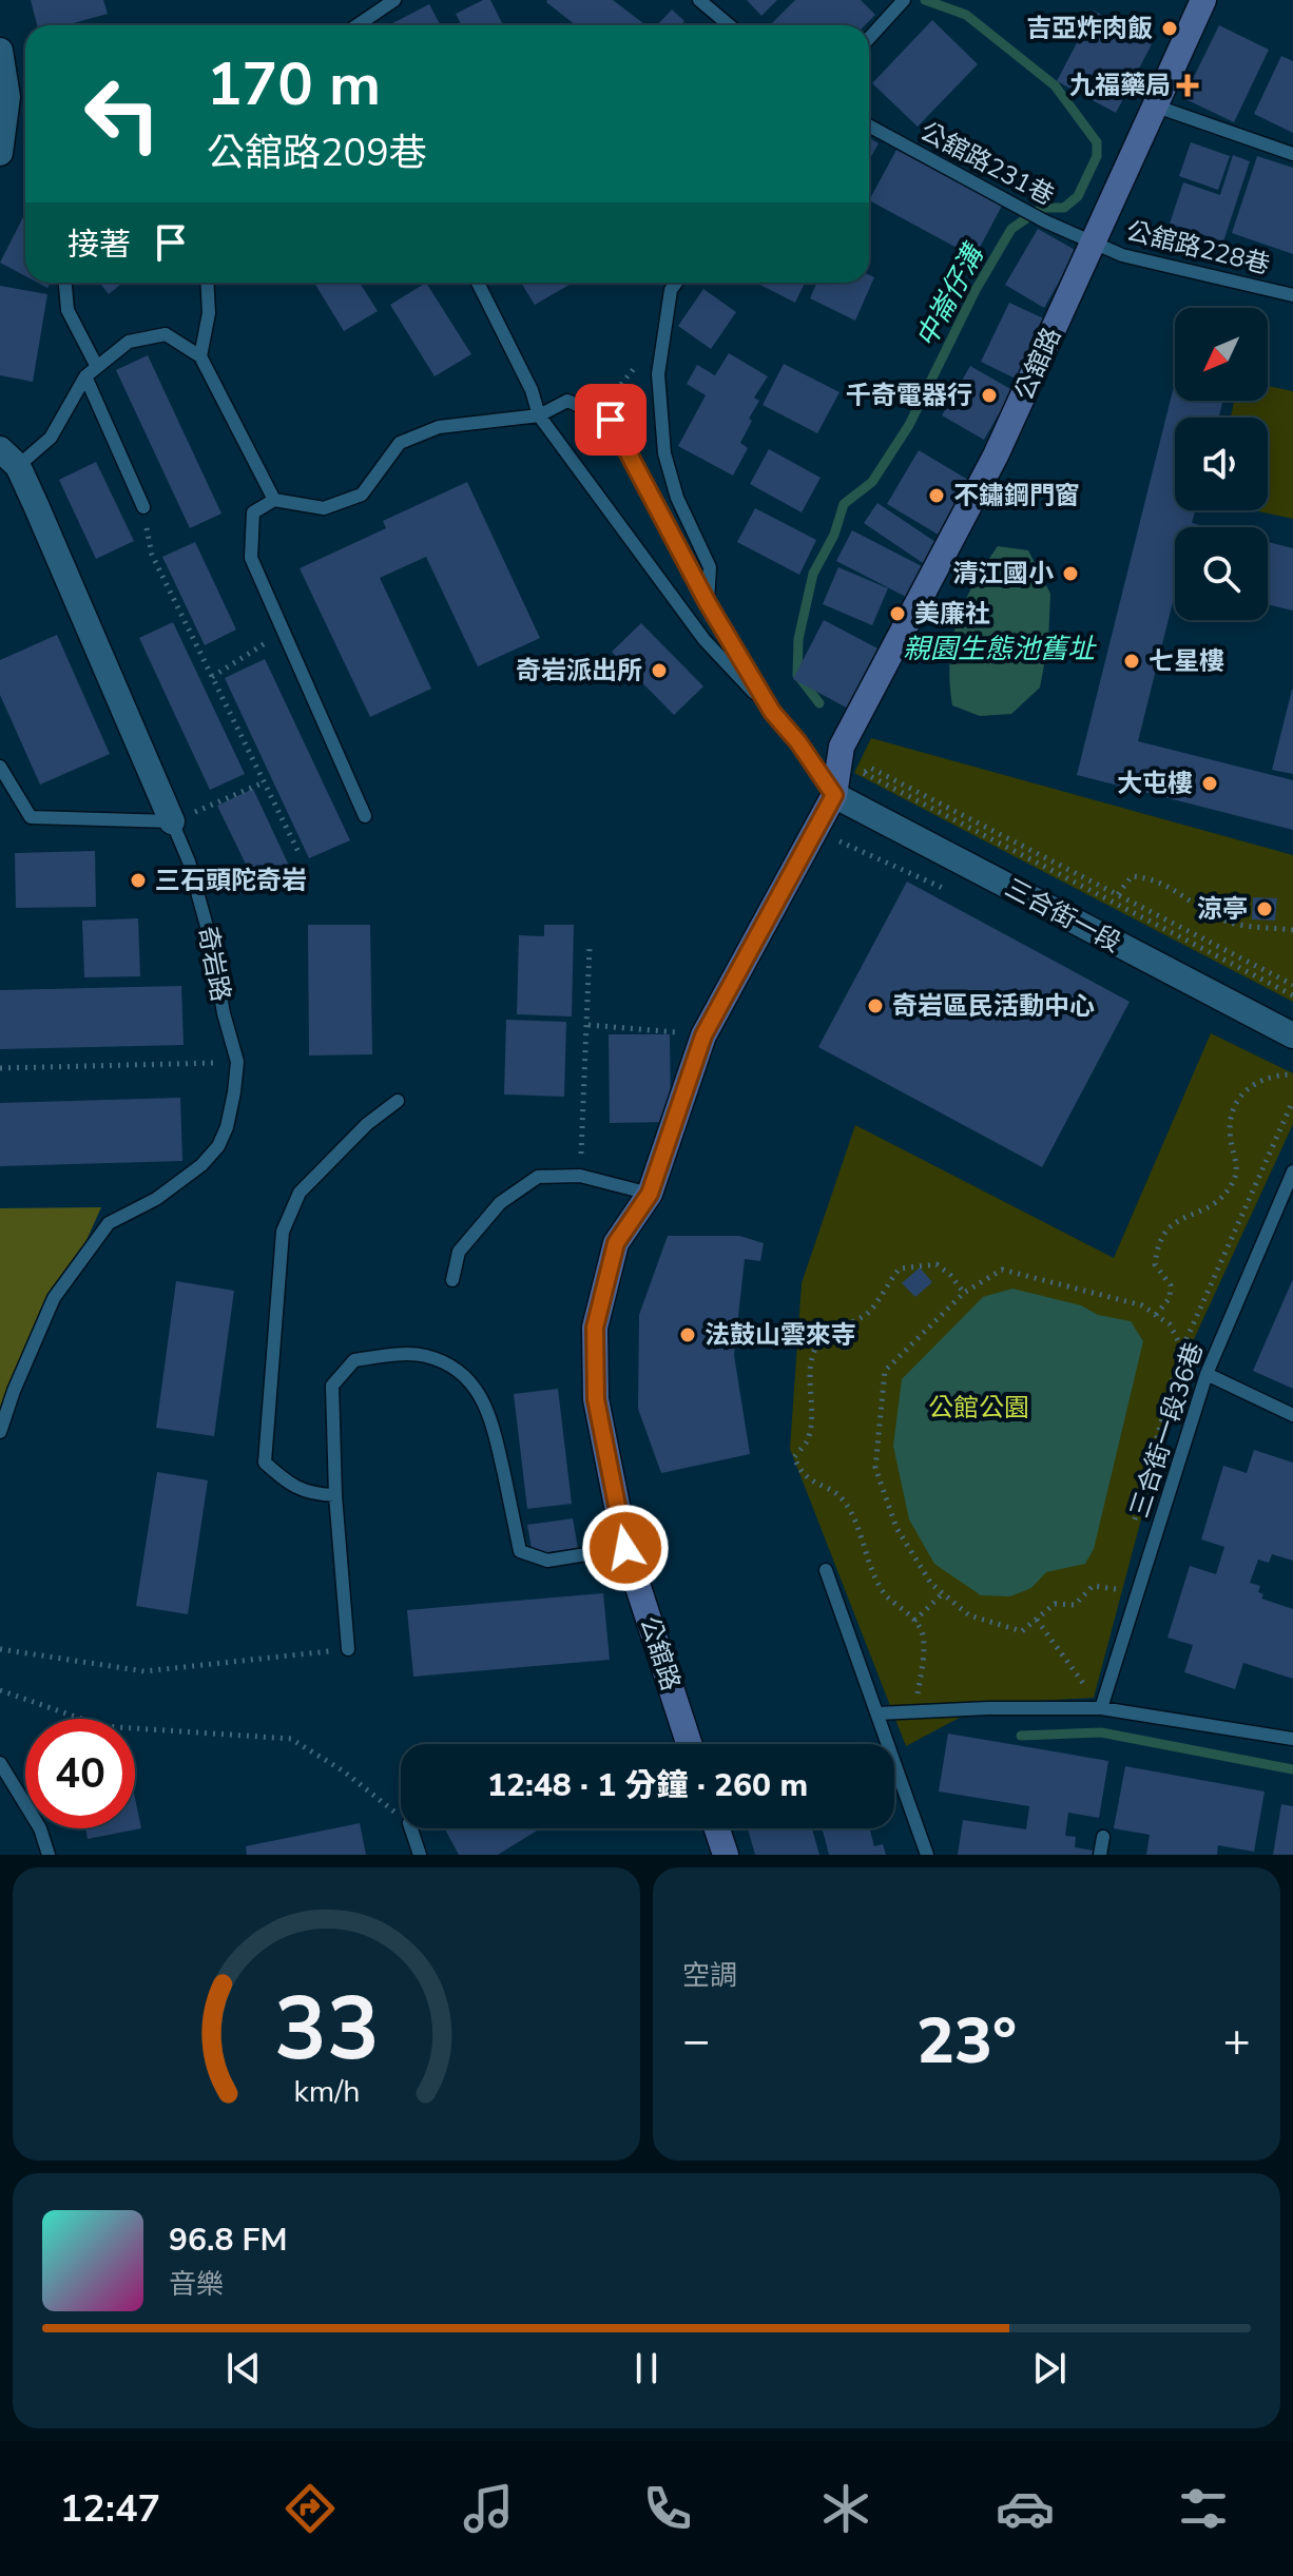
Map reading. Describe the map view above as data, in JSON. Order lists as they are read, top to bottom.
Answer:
{
  "streets": {
    "street": ["公舘路", "三合街一段", "奇岩路"],
    "lane": ["公舘路231巷", "公舘路228巷", "三合街一段36巷"]
  },
  "crossings": [
    ["公舘路231巷", "公舘路228巷"],
    ["公舘路231巷", "公舘路"],
    ["公舘路228巷", "公舘路"],
    ["公舘路", "三合街一段"]
  ],
  "water": ["中崙仔溝", "親園生態池舊址"],
  "parks": ["公館公園"],
  "places": {
    "other": [
      "吉亞炸肉飯",
      "千奇電器行",
      "不鏽鋼門窗",
      "清江國小",
      "美廉社",
      "七星樓",
      "奇岩派出所",
      "大屯樓",
      "三石頭陀奇岩",
      "涼亭",
      "奇岩區民活動中心",
      "法鼓山雲來寺"
    ],
    "health": ["九福藥局"]
  },
  "north": "bottom left",
  "page": {
    "turn": ["170 m", "公舘路209巷"],
    "then": "接著",
    "limit": "40",
    "trip": "12:48 · 1 分鐘 · 260 m",
    "tile": "空調",
    "heat": ["−", "23°", "+"],
    "song": ["96.8 FM", "音樂"],
    "tabs": "12:47",
    "gauge": ["33", "km/h"]
  }
}
